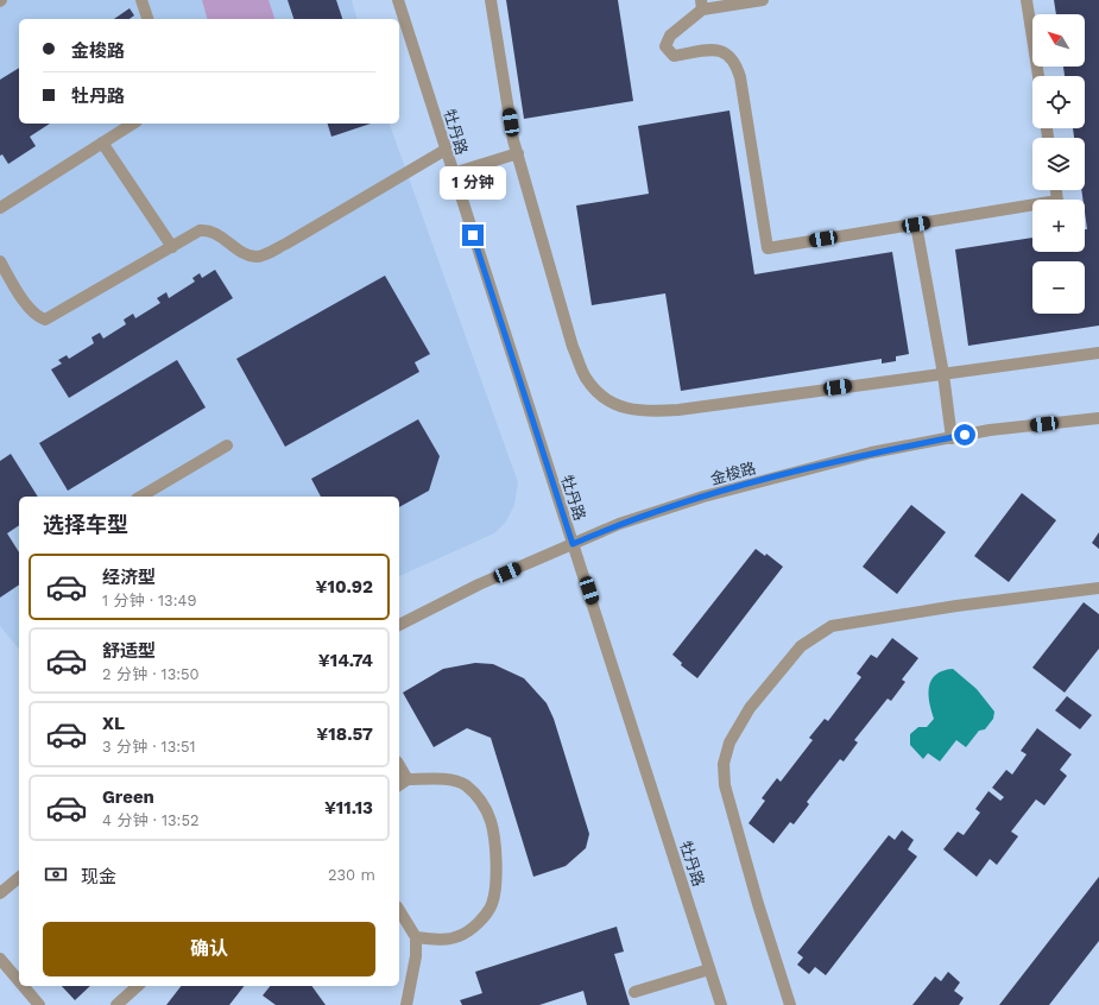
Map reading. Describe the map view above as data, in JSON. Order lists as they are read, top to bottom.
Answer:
{
  "streets": {
    "street": ["牡丹路", "金梭路"]
  },
  "crossings": [
    ["牡丹路", "金梭路"]
  ],
  "north": "top left",
  "page": {
    "map_buttons": ["+", "−"],
    "banner": ["金梭路", "牡丹路"],
    "bubble": "1 分钟",
    "heading": "选择车型",
    "list": [
      {
        "name": "经济型",
        "note": "1 分钟 · 13:49",
        "value": "¥10.92"
      },
      {
        "name": "舒适型",
        "note": "2 分钟 · 13:50",
        "value": "¥14.74"
      },
      {
        "name": "XL",
        "note": "3 分钟 · 13:51",
        "value": "¥18.57"
      },
      {
        "name": "Green",
        "note": "4 分钟 · 13:52",
        "value": "¥11.13"
      }
    ],
    "pay": ["现金", "230 m"],
    "buttons": "确认"
  }
}
